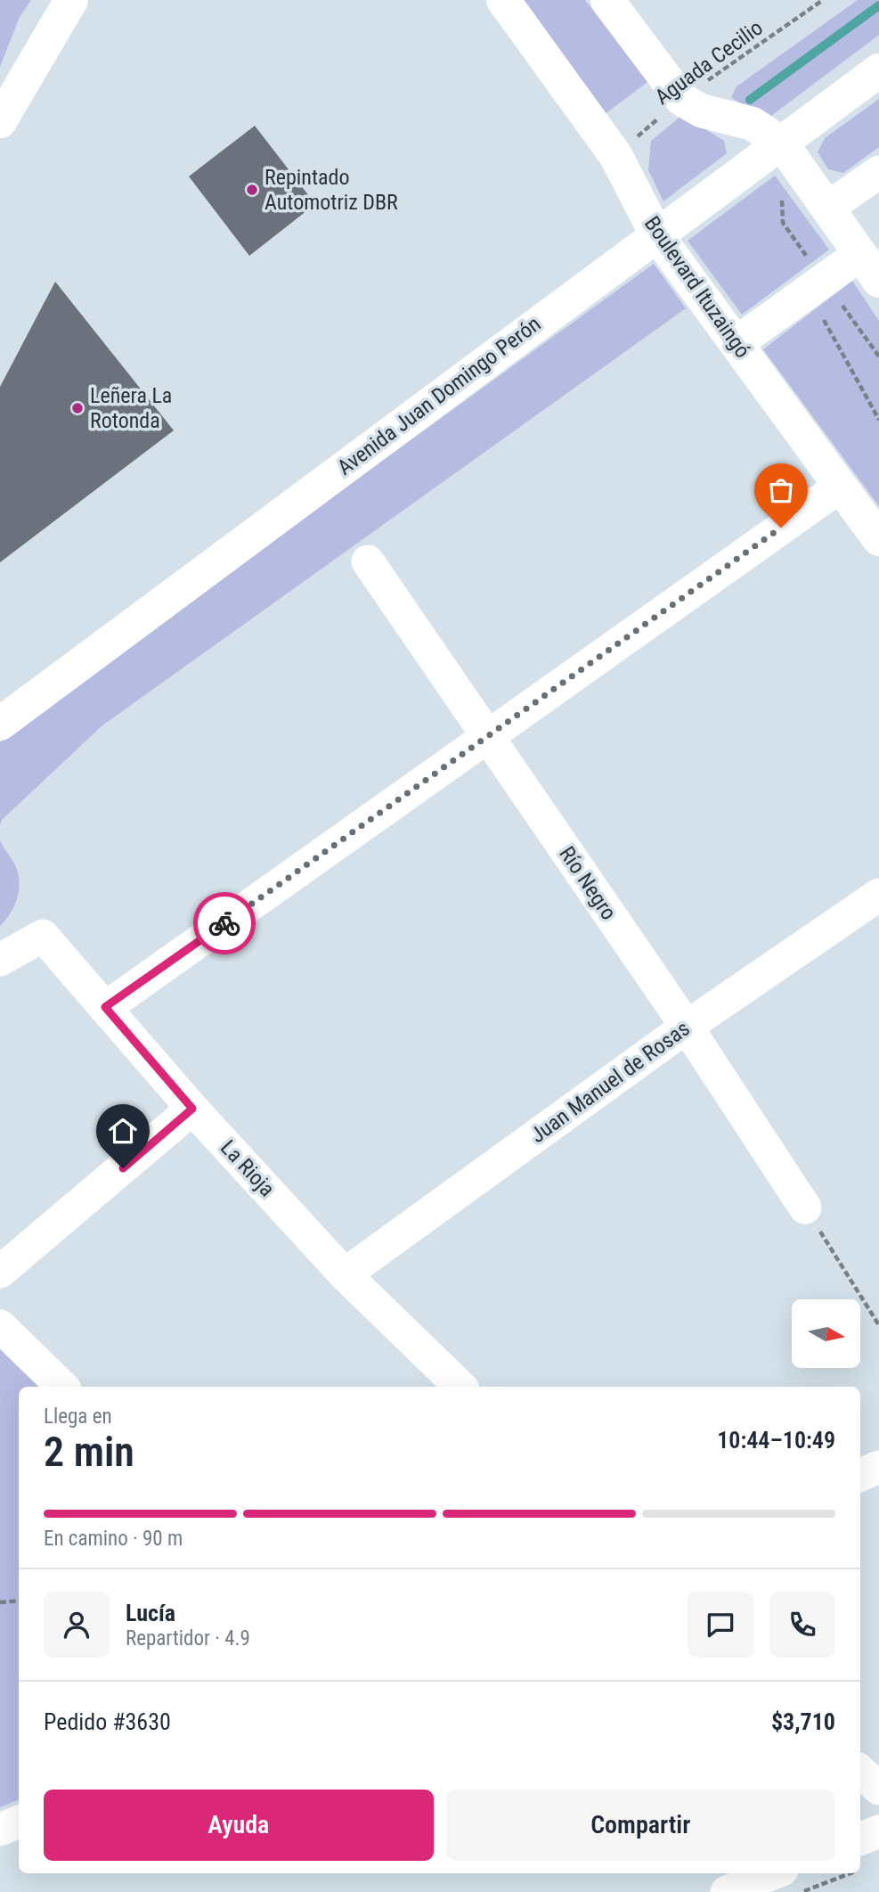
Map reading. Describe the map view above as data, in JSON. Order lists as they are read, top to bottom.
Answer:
{
  "streets": {
    "main road": ["Boulevard Ituzaingó", "Avenida Juan Domingo Perón"],
    "street": ["Río Negro", "Juan Manuel de Rosas", "La Rioja"],
    "path": ["Aguada Cecilio"]
  },
  "crossings": [
    ["Aguada Cecilio", "Boulevard Ituzaingó"],
    ["Boulevard Ituzaingó", "Avenida Juan Domingo Perón"],
    ["Río Negro", "Juan Manuel de Rosas"],
    ["Juan Manuel de Rosas", "La Rioja"]
  ],
  "places": ["Repintado Automotriz DBR", "Leñera La Rotonda"],
  "north": "right",
  "page": {
    "heading": ["2 min", "Llega en", "10:44–10:49"],
    "panel": [
      "Lucía",
      "Repartidor · 4.9",
      "Pedido #3630",
      "$3,710"
    ],
    "bar": "En camino · 90 m",
    "buttons": ["Ayuda", "Compartir"]
  }
}
